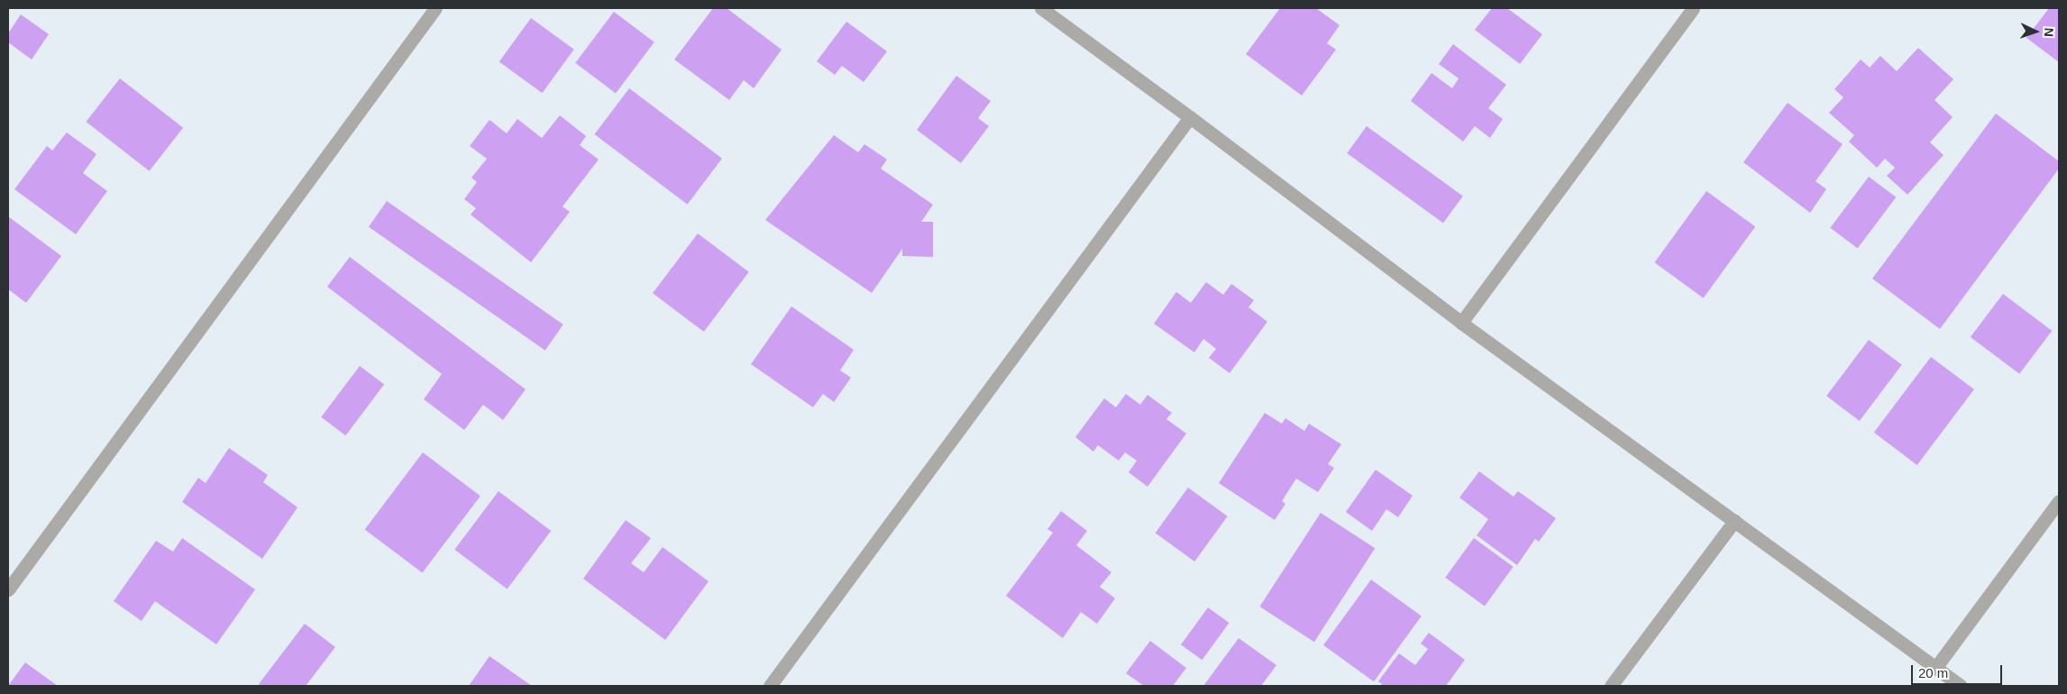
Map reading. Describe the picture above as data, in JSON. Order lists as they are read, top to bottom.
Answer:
{
  "scale_bar": "20 m",
  "north": "right"
}
